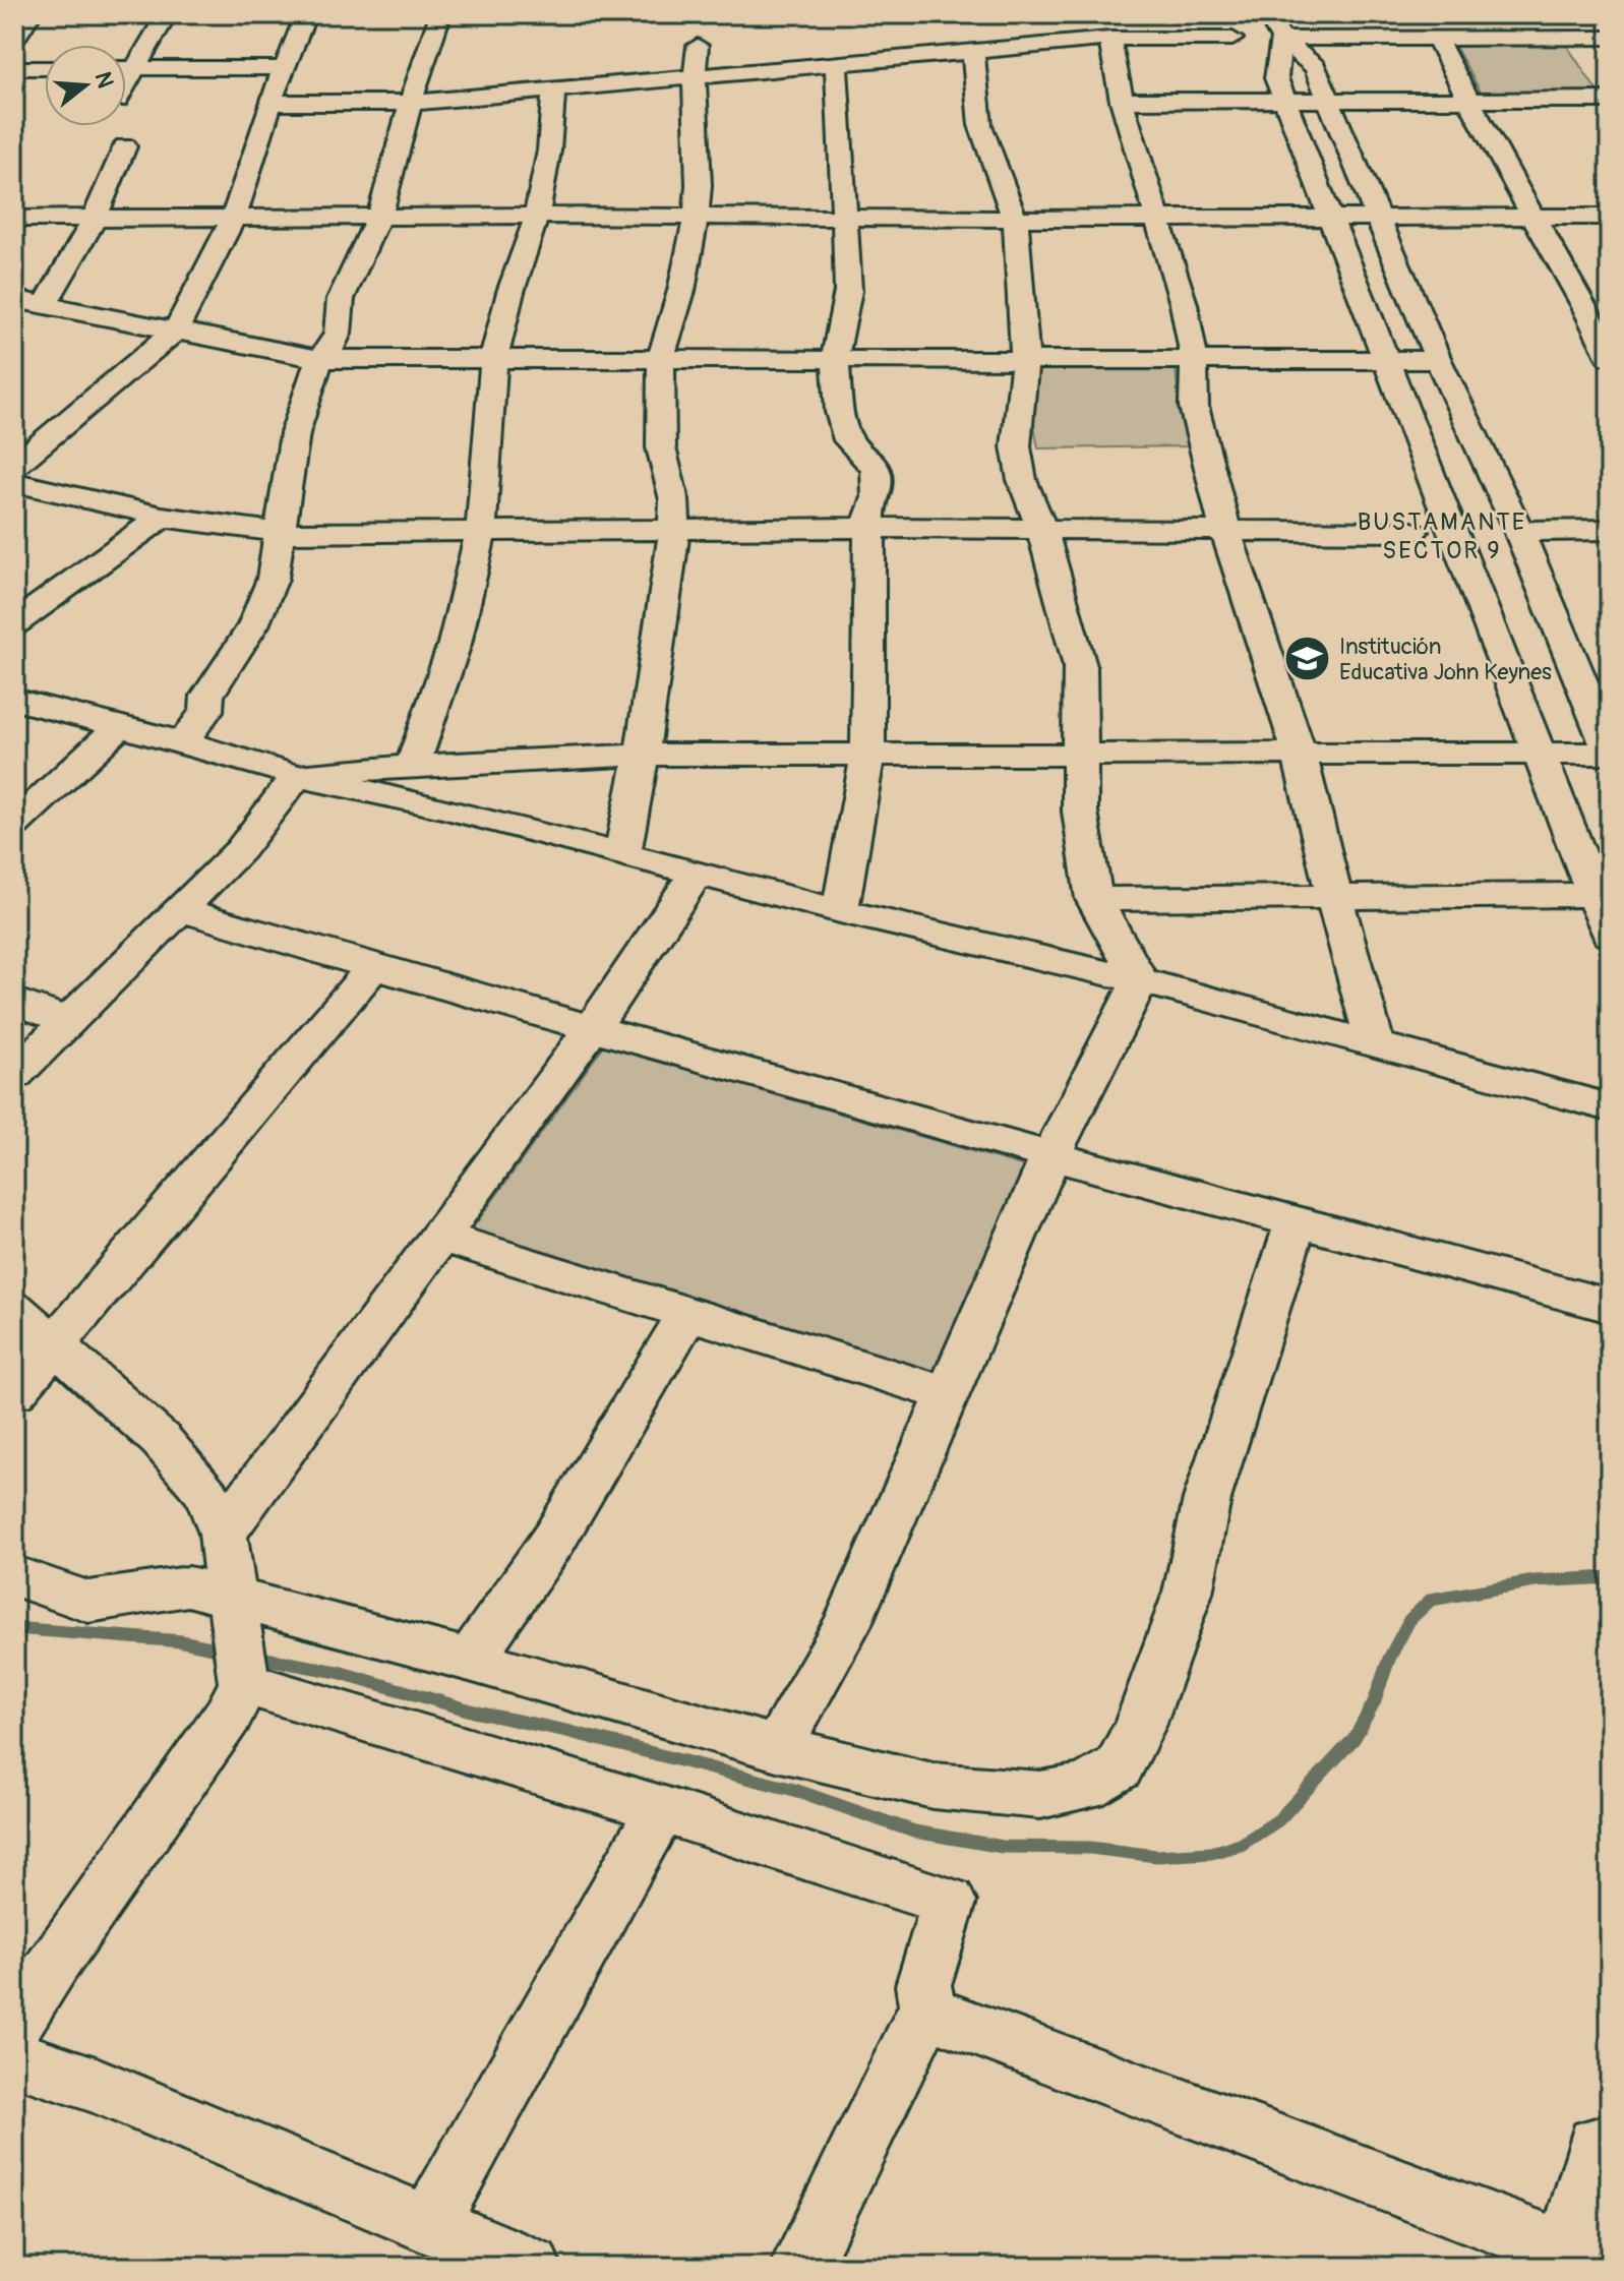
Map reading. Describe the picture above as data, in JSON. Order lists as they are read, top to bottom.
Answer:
{
  "districts": ["BUSTAMANTE SECTOR 9"],
  "places": {
    "school or university": ["Institución Educativa John Keynes"]
  },
  "north": "right"
}
